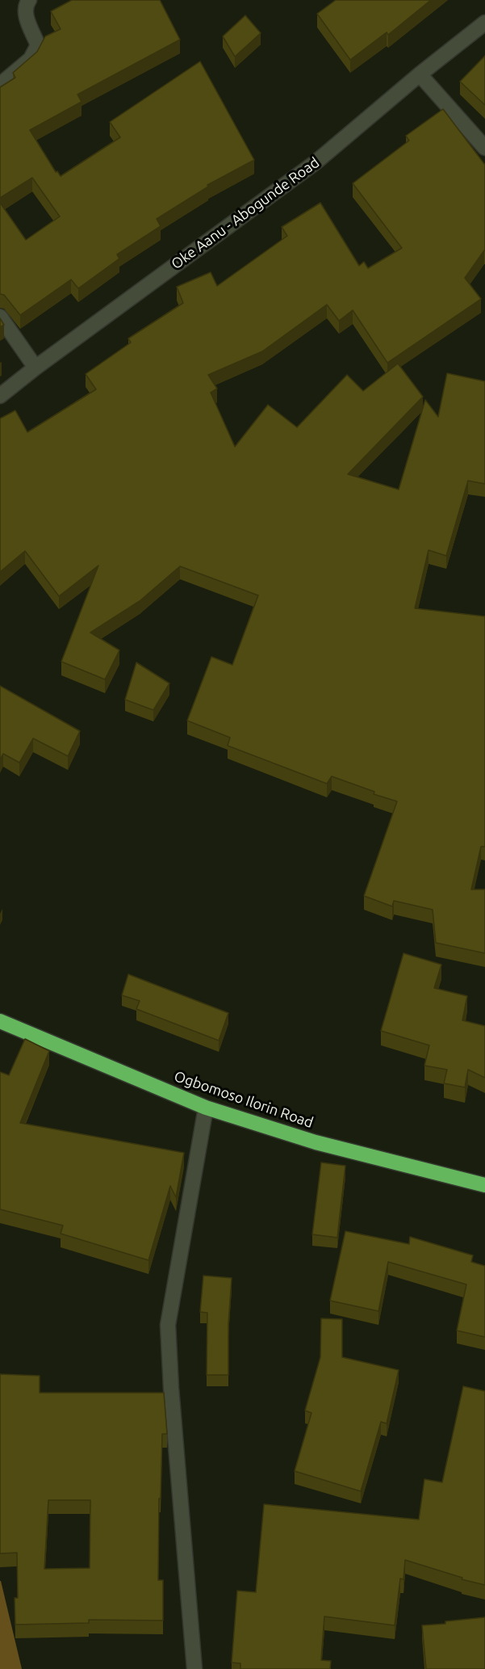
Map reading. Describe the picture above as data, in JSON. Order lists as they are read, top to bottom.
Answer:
{
  "streets": {
    "highway": ["Ogbomoso Ilorin Road"],
    "street": ["Oke Aanu - Abogunde Road"]
  }
}
